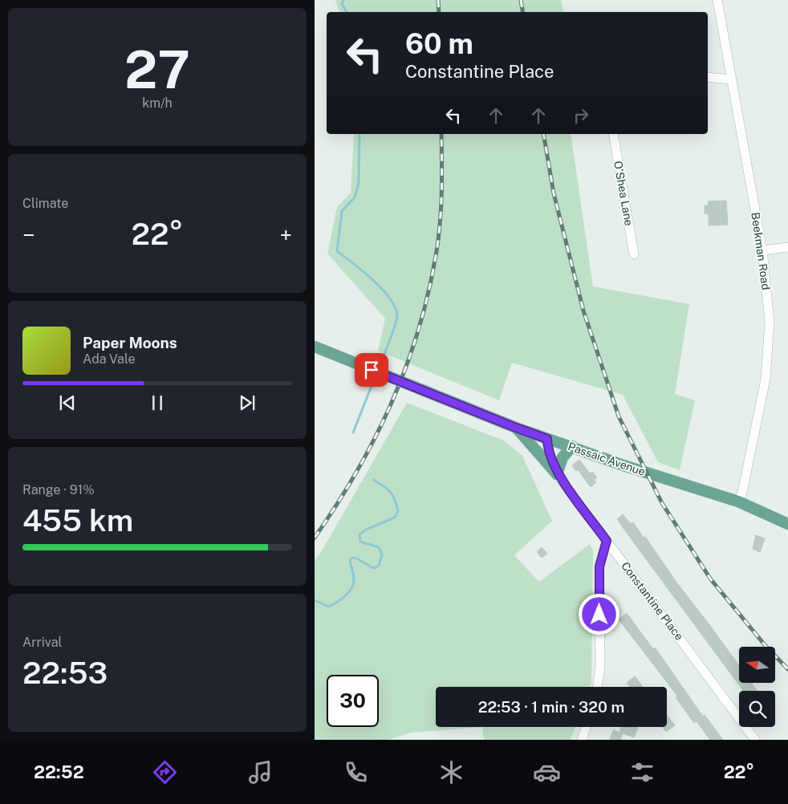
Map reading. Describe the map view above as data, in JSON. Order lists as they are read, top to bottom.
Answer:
{
  "streets": {
    "main road": ["Passaic Avenue"],
    "street": ["O'Shea Lane", "Beekman Road", "Constantine Place"]
  },
  "crossings": [
    ["Beekman Road", "Passaic Avenue"],
    ["Passaic Avenue", "Constantine Place"]
  ],
  "north": "left",
  "page": {
    "tile": [
      ["27", "km/h"],
      "Climate",
      ["Range · 91%", "455 km"],
      ["Arrival", "22:53"]
    ],
    "turn": ["60 m", "Constantine Place"],
    "heat": ["−", "22°", "+"],
    "song": ["Paper Moons", "Ada Vale"],
    "limit": "30",
    "trip": "22:53 · 1 min · 320 m",
    "tabs": ["22:52", "22°"]
  }
}
